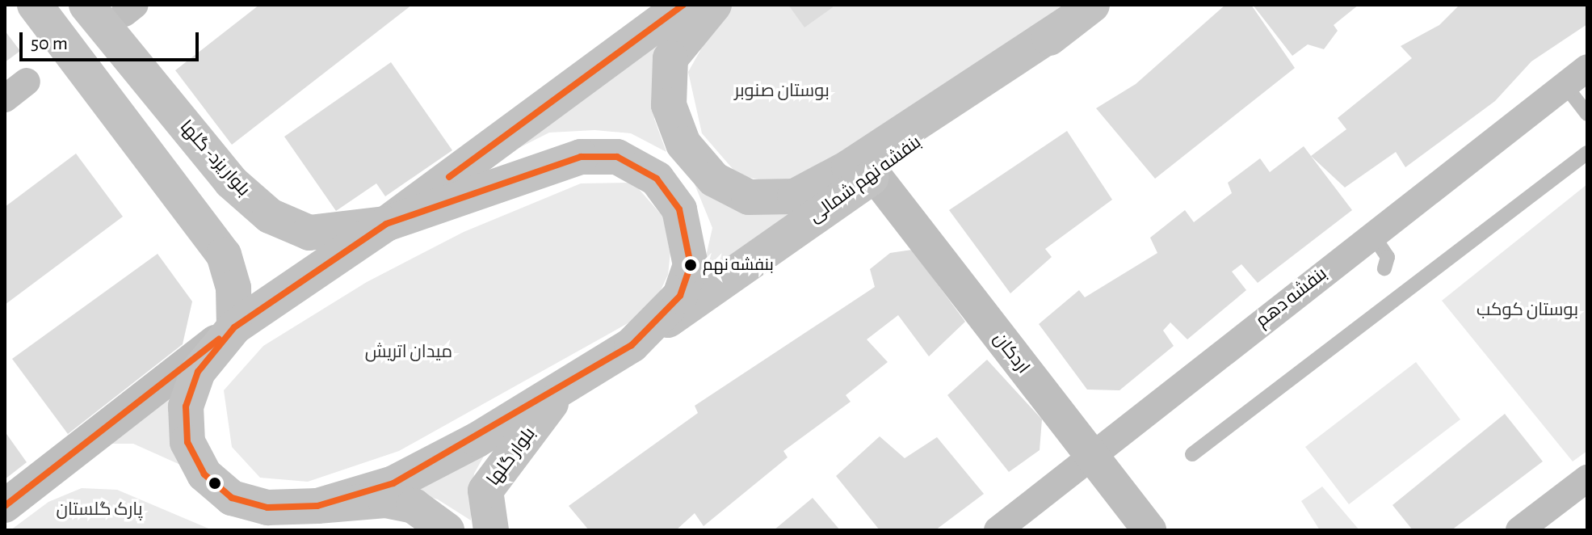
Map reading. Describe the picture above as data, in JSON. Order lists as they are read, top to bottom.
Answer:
{
  "streets": {
    "main road": ["بلوار یزد- گلها", "بنفشه نهم شمالی", "بلوار گلها"],
    "street": ["بنفشه دهم", "اردکان"]
  },
  "crossings": [
    ["بنفشه نهم شمالی", "اردکان"],
    ["بنفشه دهم", "اردکان"]
  ],
  "parks": [
    "بوستان صنوبر",
    "بوستان کوکب",
    "میدان اتریش",
    "پارک گلستان"
  ],
  "places": ["بنفشه نهم"],
  "scale_bar": "50 m"
}
